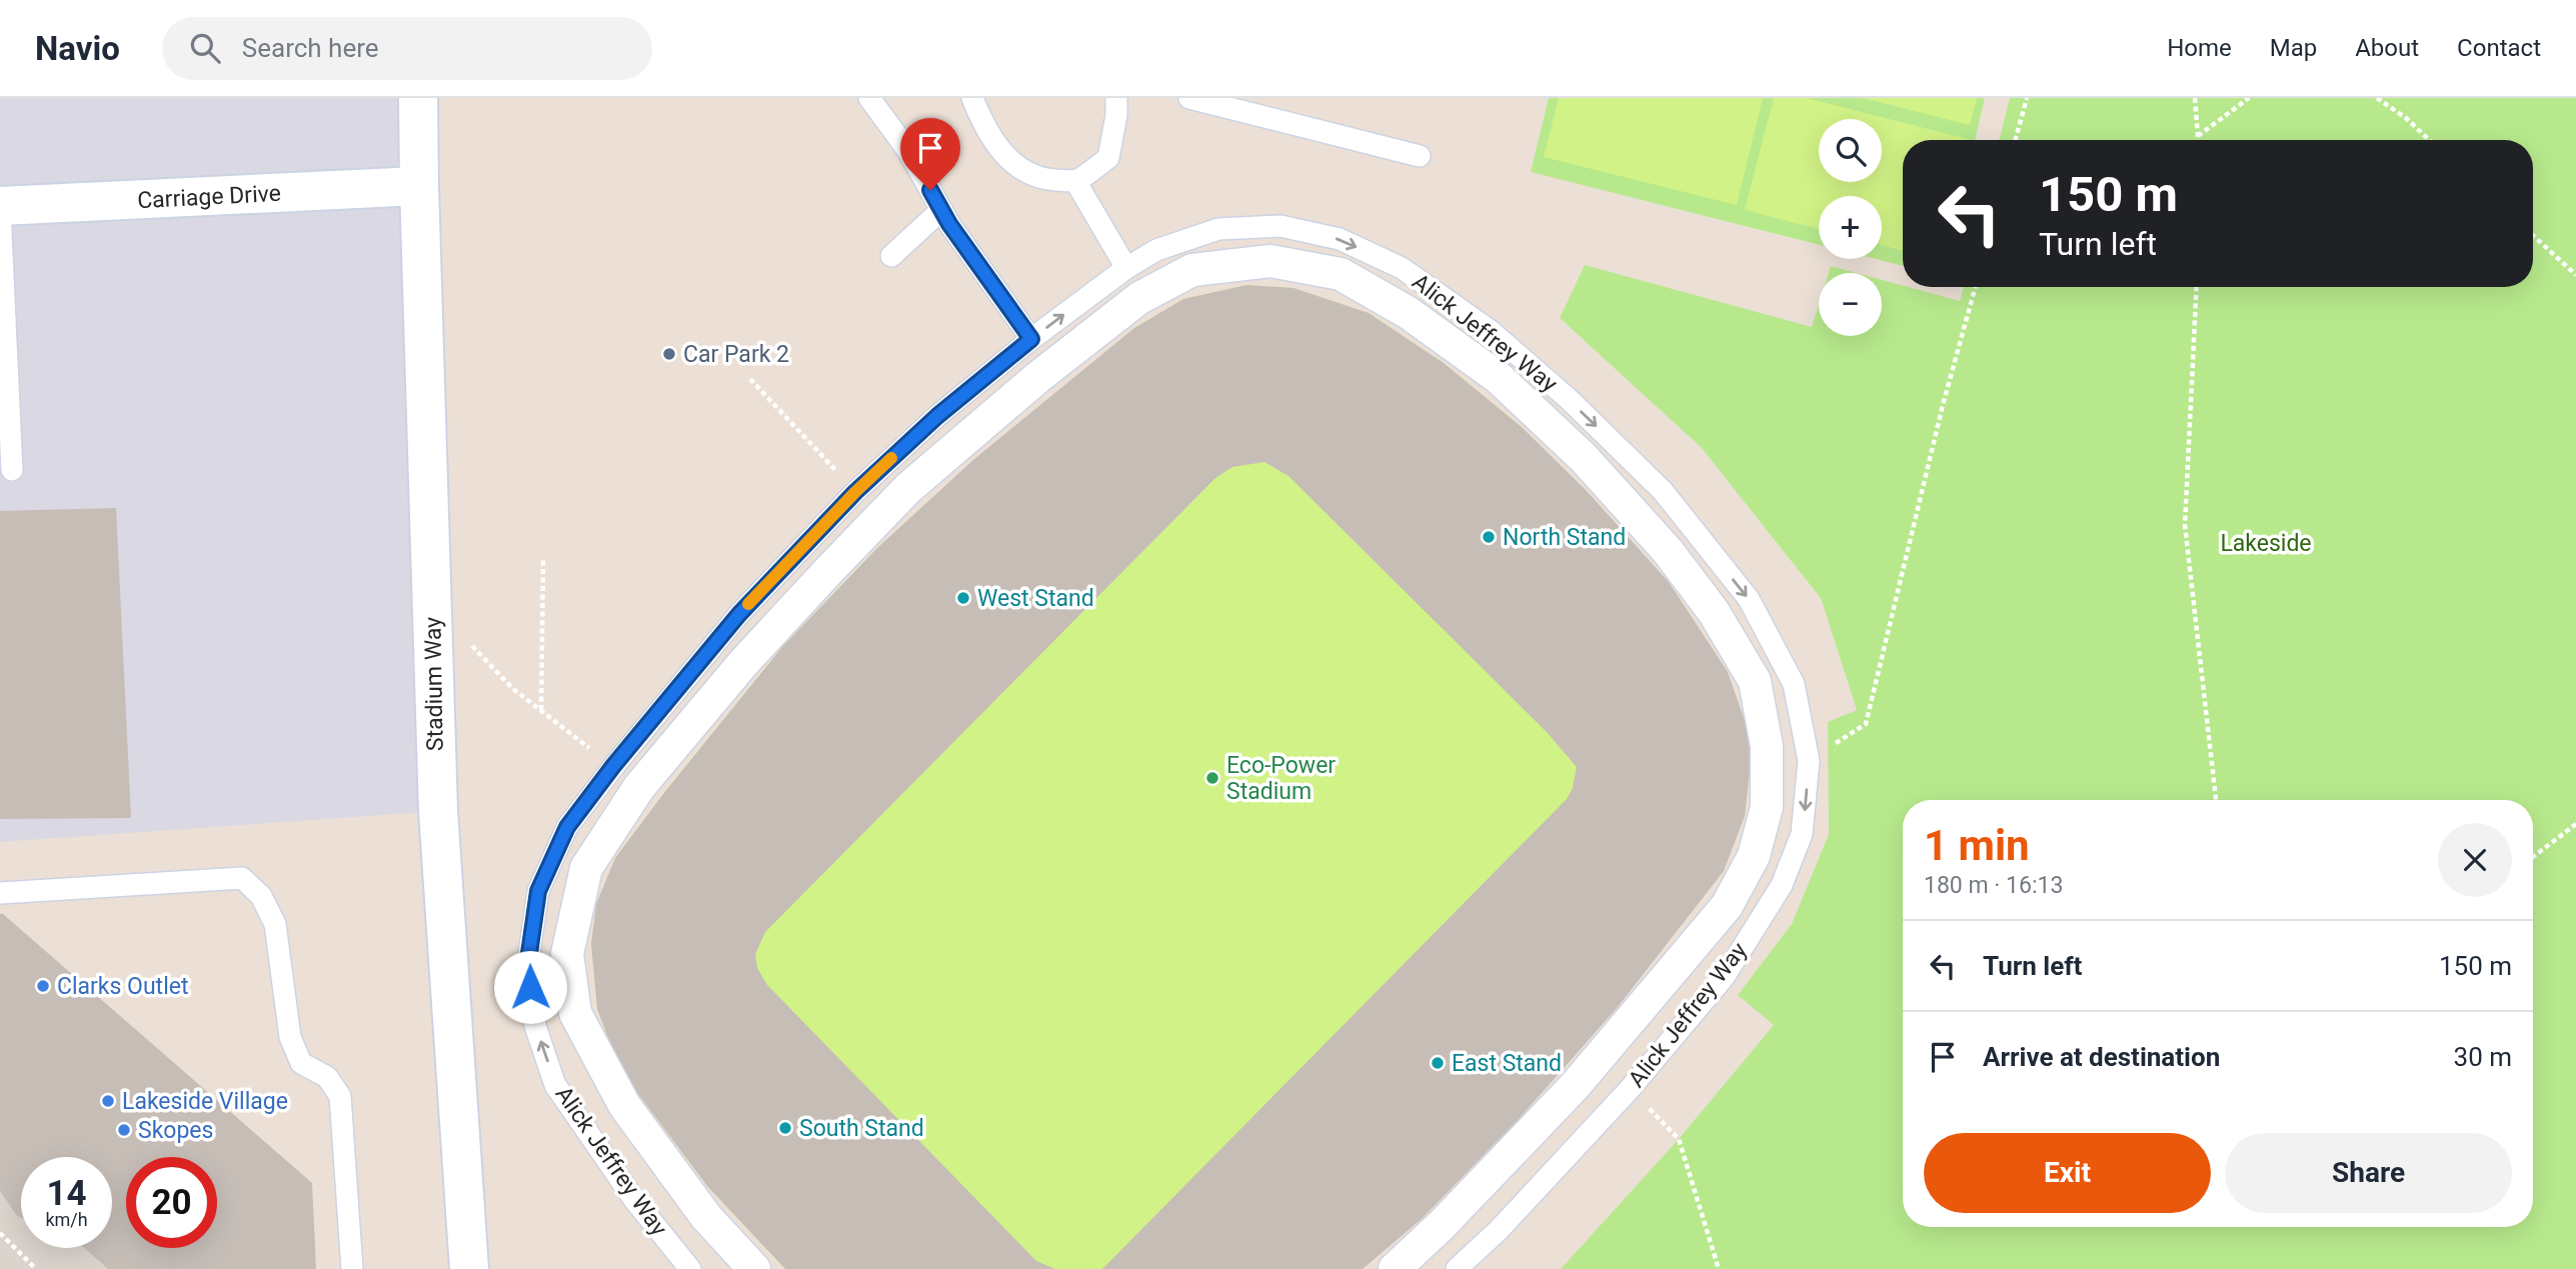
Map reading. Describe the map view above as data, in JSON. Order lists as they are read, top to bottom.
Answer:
{
  "streets": {
    "street": ["Carriage Drive", "Stadium Way"],
    "lane": ["Alick Jeffrey Way"]
  },
  "crossings": [
    ["Carriage Drive", "Stadium Way"]
  ],
  "parks": ["Lakeside"],
  "places": [
    "Car Park 2",
    "North Stand",
    "West Stand",
    "Eco-Power Stadium",
    "Clarks Outlet",
    "East Stand",
    "Lakeside Village",
    "South Stand",
    "Skopes"
  ],
  "page": {
    "header": "Navio",
    "search": "Search here",
    "nav": [
      "Home",
      "Map",
      "About",
      "Contact"
    ],
    "map_buttons": ["+", "−"],
    "turn": ["150 m", "Turn left"],
    "heading": ["1 min", "180 m · 16:13"],
    "list": [
      {
        "name": "Turn left",
        "value": "150 m"
      },
      {
        "name": "Arrive at destination",
        "value": "30 m"
      }
    ],
    "buttons": ["Exit", "Share"],
    "speed": "14 km/h",
    "limit": "20"
  }
}
